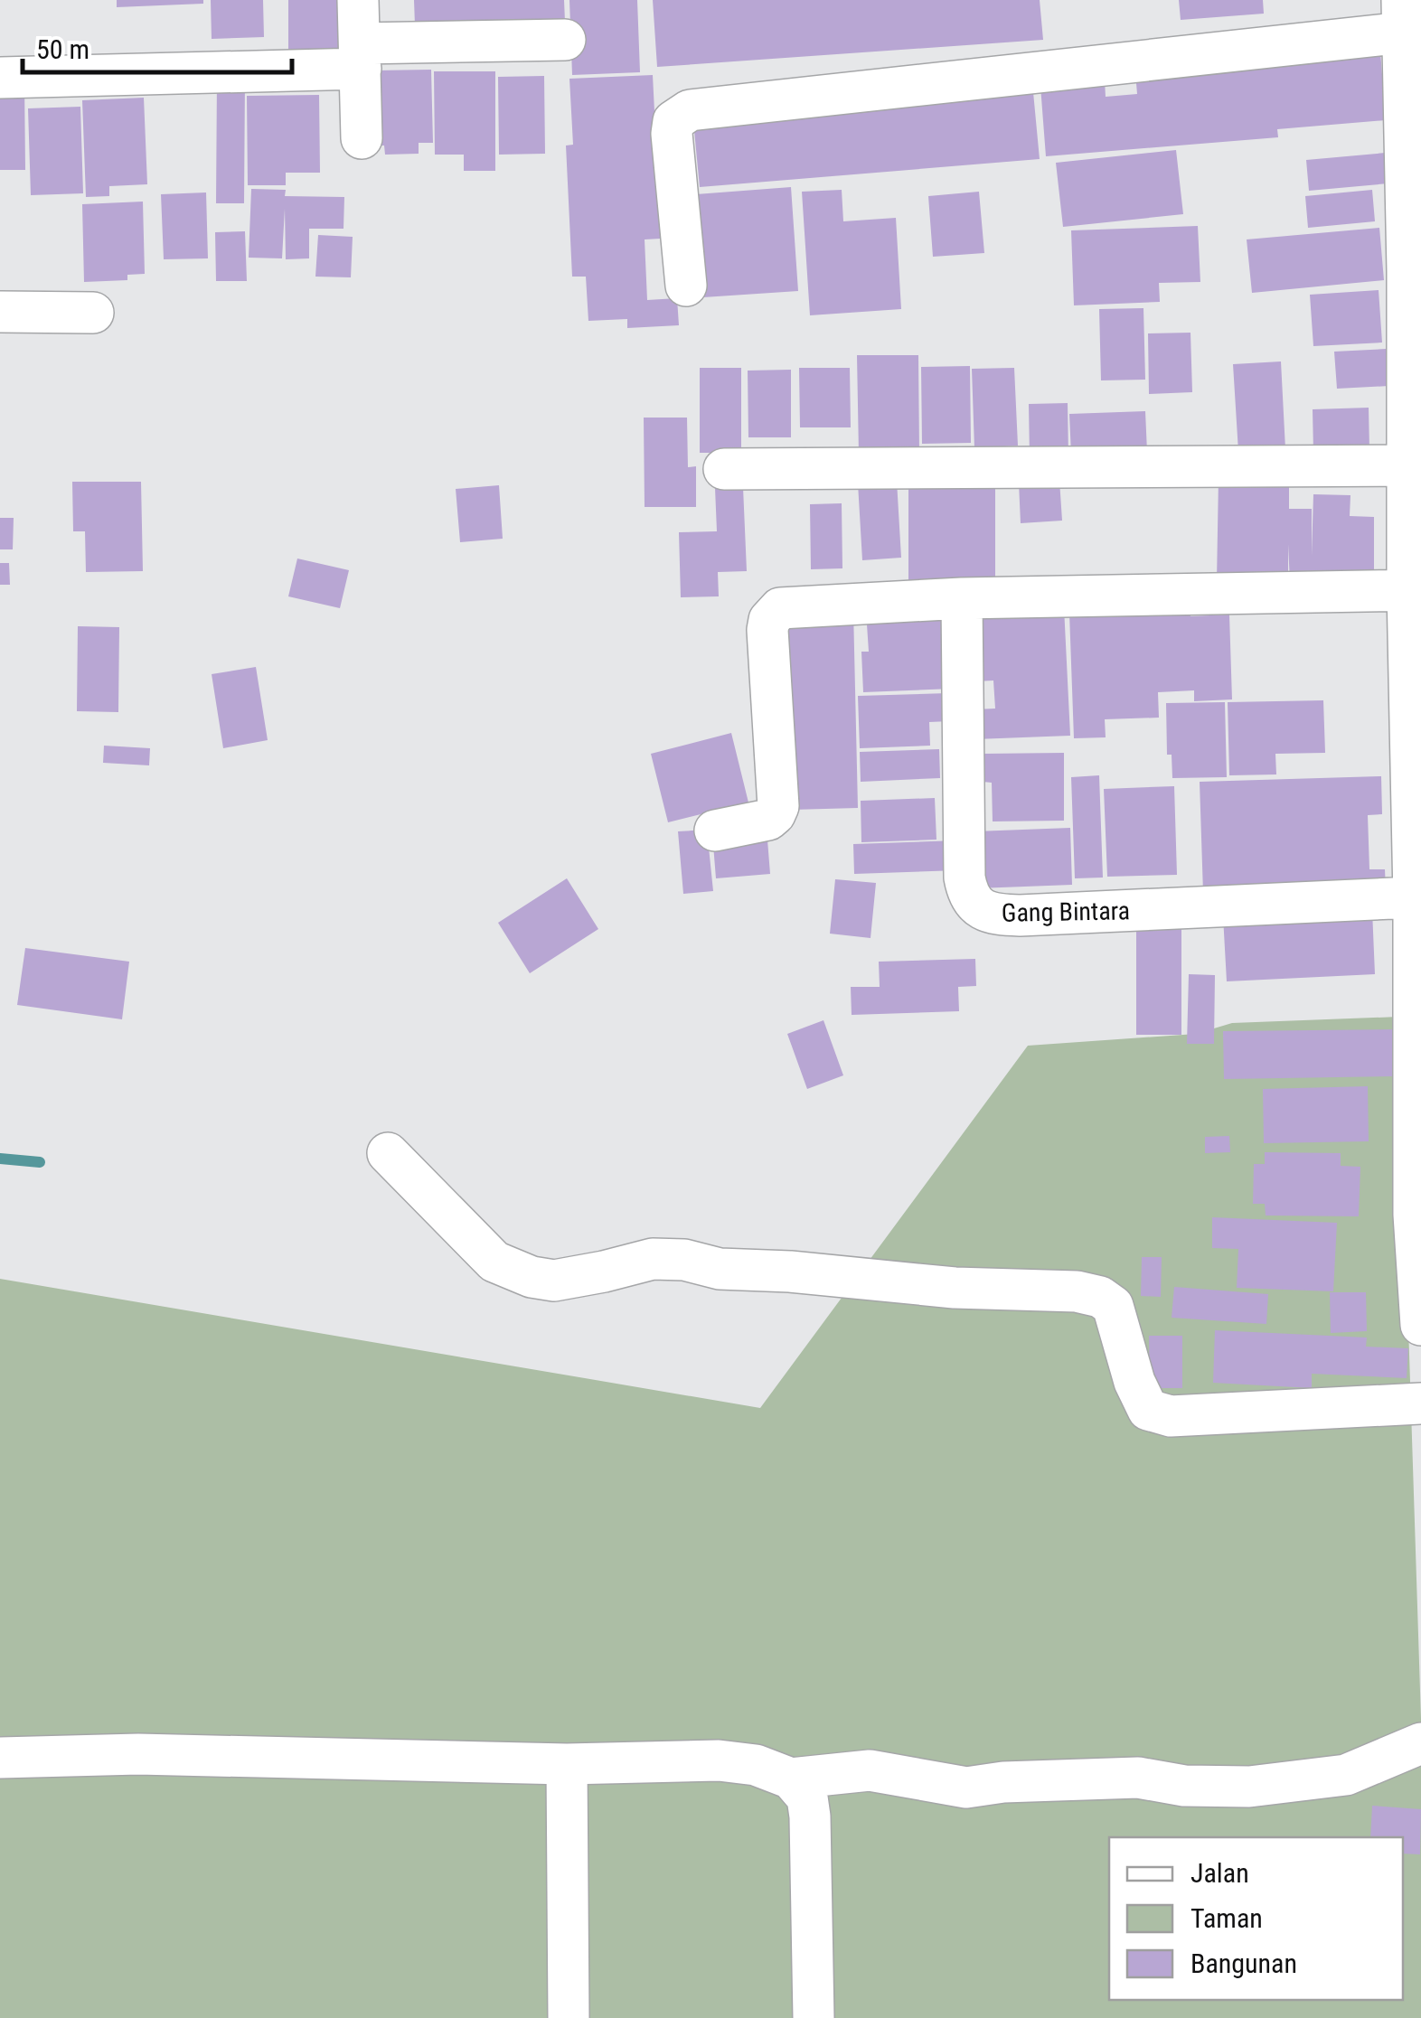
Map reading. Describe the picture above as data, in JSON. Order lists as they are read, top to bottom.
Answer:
{
  "streets": {
    "street": ["Gang Bintara"]
  },
  "legend": ["Jalan", "Taman", "Bangunan"],
  "scale_bar": "50 m"
}
